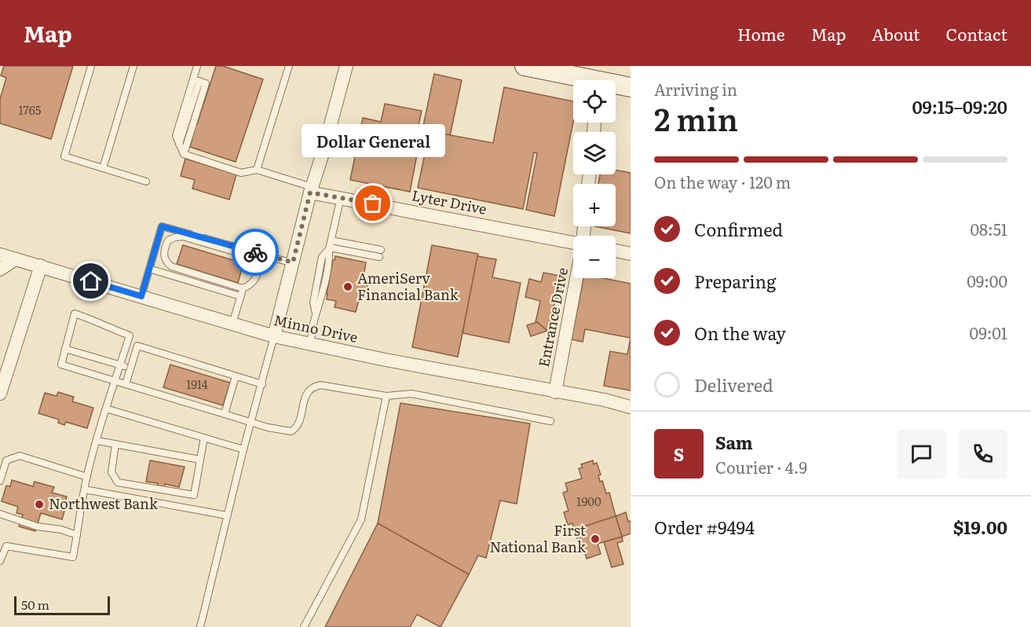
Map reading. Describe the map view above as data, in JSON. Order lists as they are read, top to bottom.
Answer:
{
  "streets": {
    "street": ["Lyter Drive", "Entrance Drive", "Minno Drive"]
  },
  "crossings": [
    ["Entrance Drive", "Minno Drive"]
  ],
  "places": [
    "Dollar General",
    "AmeriServ Financial Bank",
    "Northwest Bank",
    "First National Bank"
  ],
  "house_numbers": ["1765", "1914", "1900"],
  "scale_bar": "50 m",
  "page": {
    "header": "Map",
    "nav": [
      "Home",
      "Map",
      "About",
      "Contact"
    ],
    "heading": ["2 min", "Arriving in", "09:15–09:20"],
    "panel": [
      "Sam",
      "Courier · 4.9",
      "Order #9494",
      "$19.00"
    ],
    "map_buttons": ["+", "−"],
    "bubble": "Dollar General",
    "bar": "On the way · 120 m",
    "list": [
      ["Confirmed", "08:51"],
      ["Preparing", "09:00"],
      ["On the way", "09:01"],
      "Delivered"
    ],
    "round": "S",
    "scale": "50 m"
  }
}
